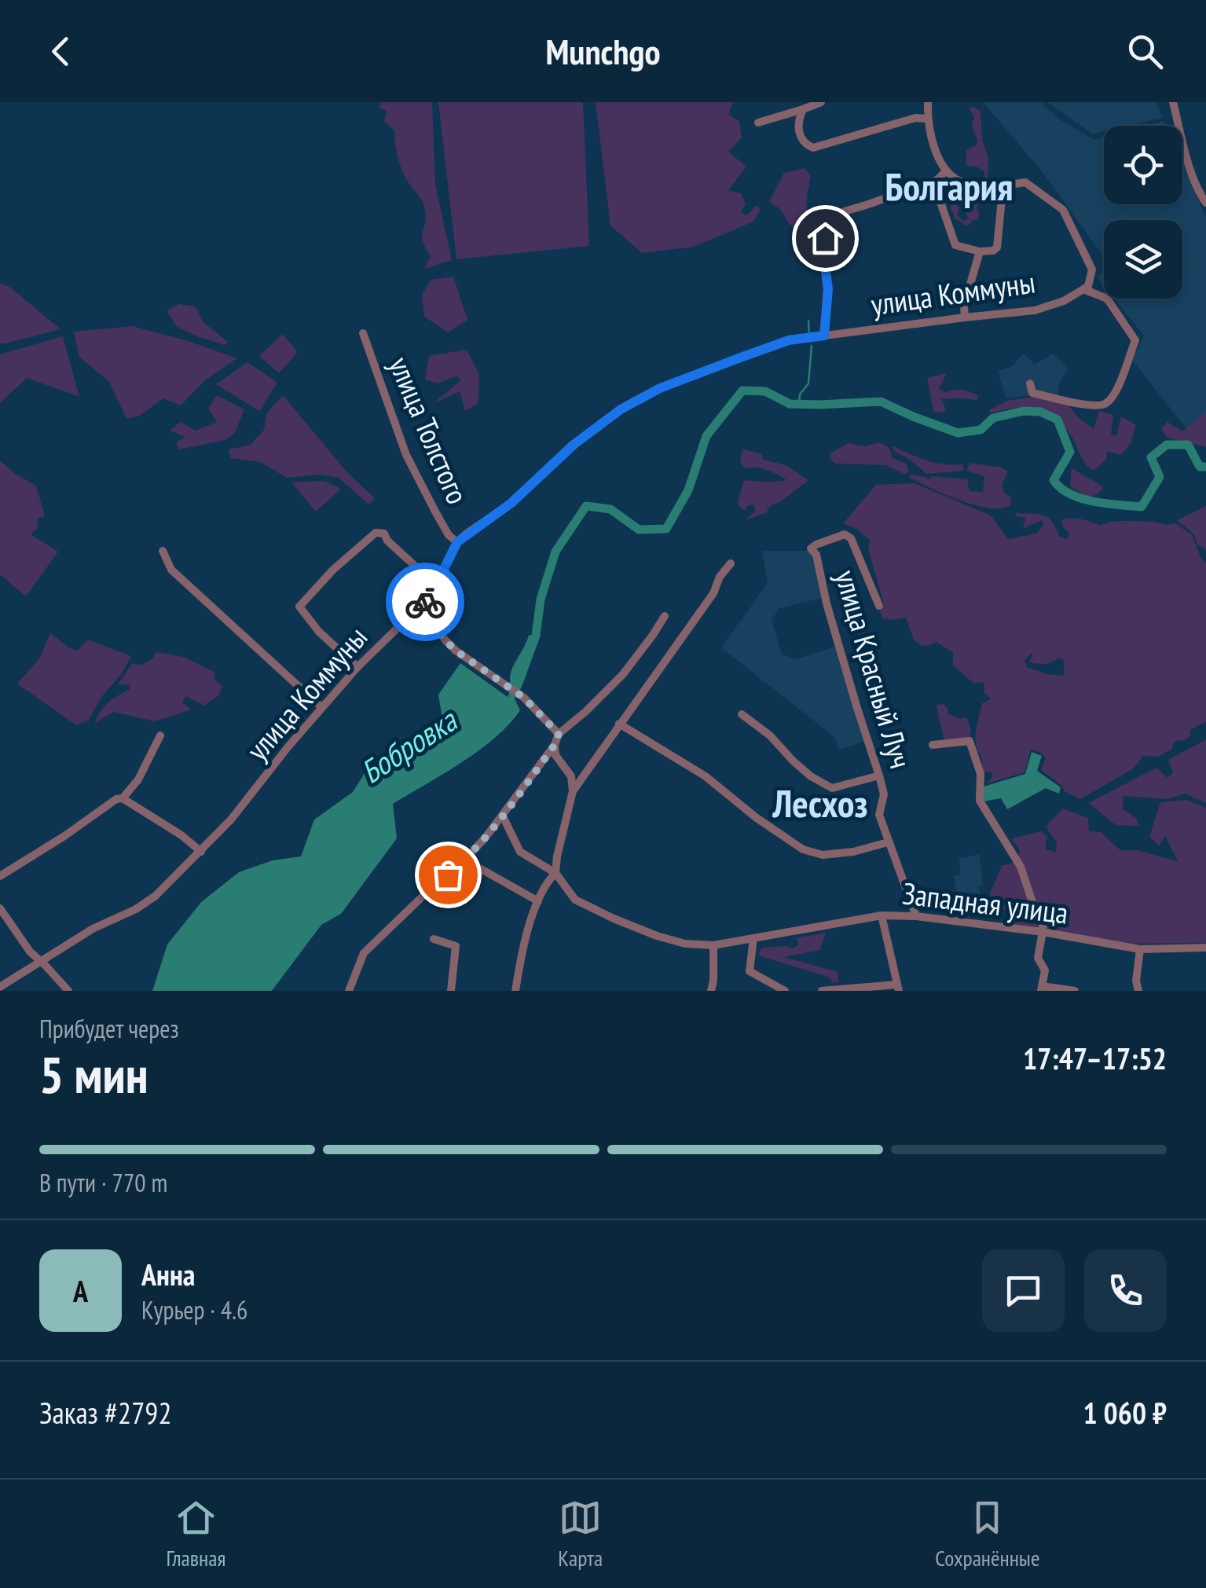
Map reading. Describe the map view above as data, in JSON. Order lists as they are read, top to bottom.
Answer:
{
  "streets": {
    "street": [
      "улица Коммуны",
      "улица Толстого",
      "улица Красный Луч",
      "Западная улица"
    ]
  },
  "crossings": [
    ["улица Коммуны", "улица Толстого"],
    ["улица Красный Луч", "Западная улица"]
  ],
  "districts": ["Болгария", "Лесхоз"],
  "water": ["Бобровка"],
  "page": {
    "header": "Munchgo",
    "heading": ["5 мин", "Прибудет через", "17:47–17:52"],
    "panel": [
      "Анна",
      "Курьер · 4.6",
      "Заказ #2792",
      "1 060 ₽"
    ],
    "bar": "В пути · 770 m",
    "round": "А",
    "tabs": ["Главная", "Карта", "Сохранённые"]
  }
}
